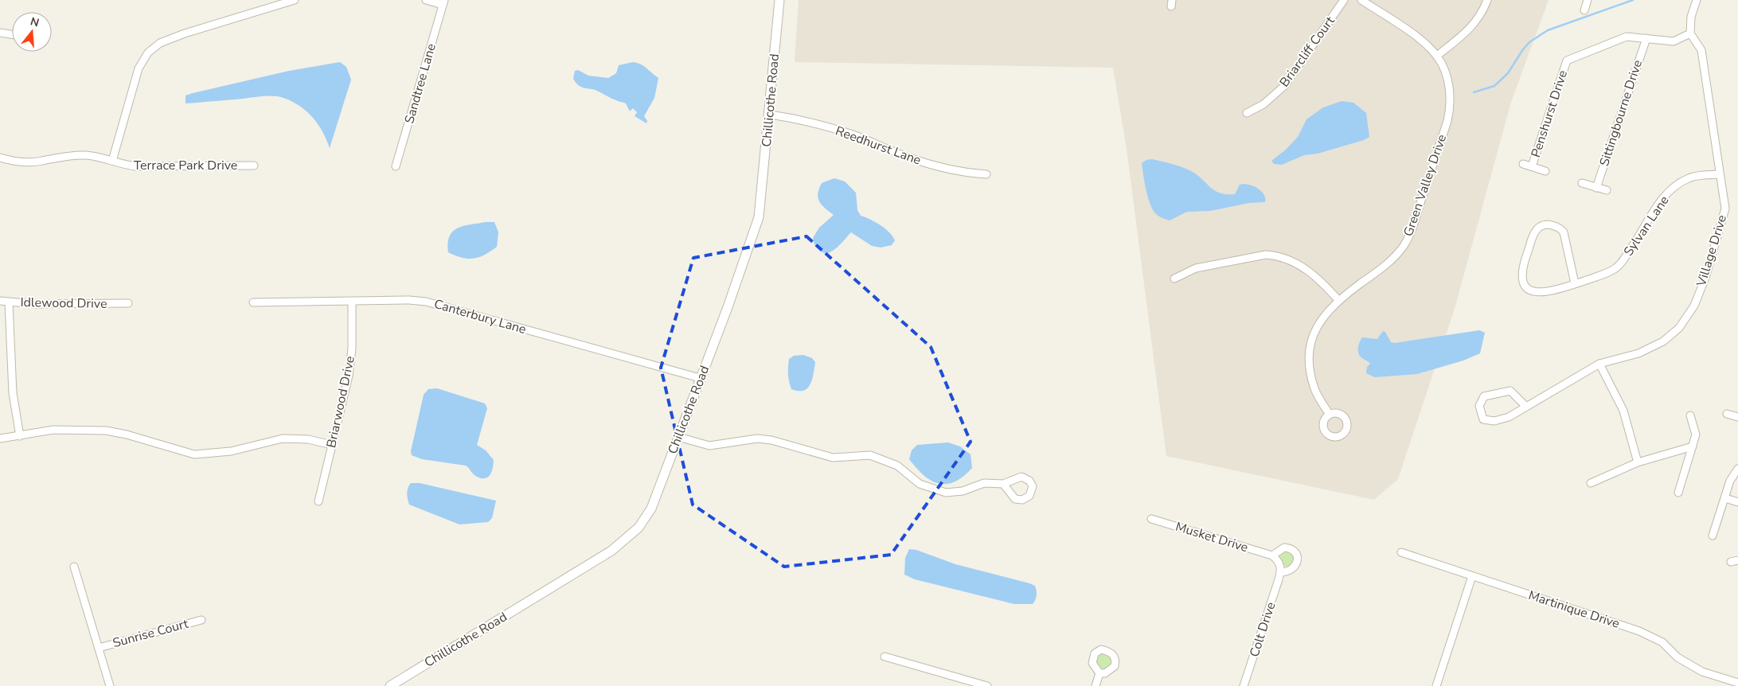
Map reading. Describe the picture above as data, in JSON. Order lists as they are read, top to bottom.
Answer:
{
  "streets": {
    "street": [
      "Briarcliff Court",
      "Sandtree Lane",
      "Chillicothe Road",
      "Sittingbourne Drive",
      "Penshurst Drive",
      "Reedhurst Lane",
      "Terrace Park Drive",
      "Green Valley Drive",
      "Sylvan Lane",
      "Village Drive",
      "Idlewood Drive",
      "Canterbury Lane",
      "Briarwood Drive",
      "Musket Drive",
      "Martinique Drive",
      "Colt Drive",
      "Sunrise Court"
    ]
  },
  "crossings": [
    ["Chillicothe Road", "Reedhurst Lane"],
    ["Chillicothe Road", "Canterbury Lane"],
    ["Sittingbourne Drive", "Penshurst Drive"],
    ["Sylvan Lane", "Village Drive"],
    ["Canterbury Lane", "Briarwood Drive"]
  ],
  "north": "top"
}
